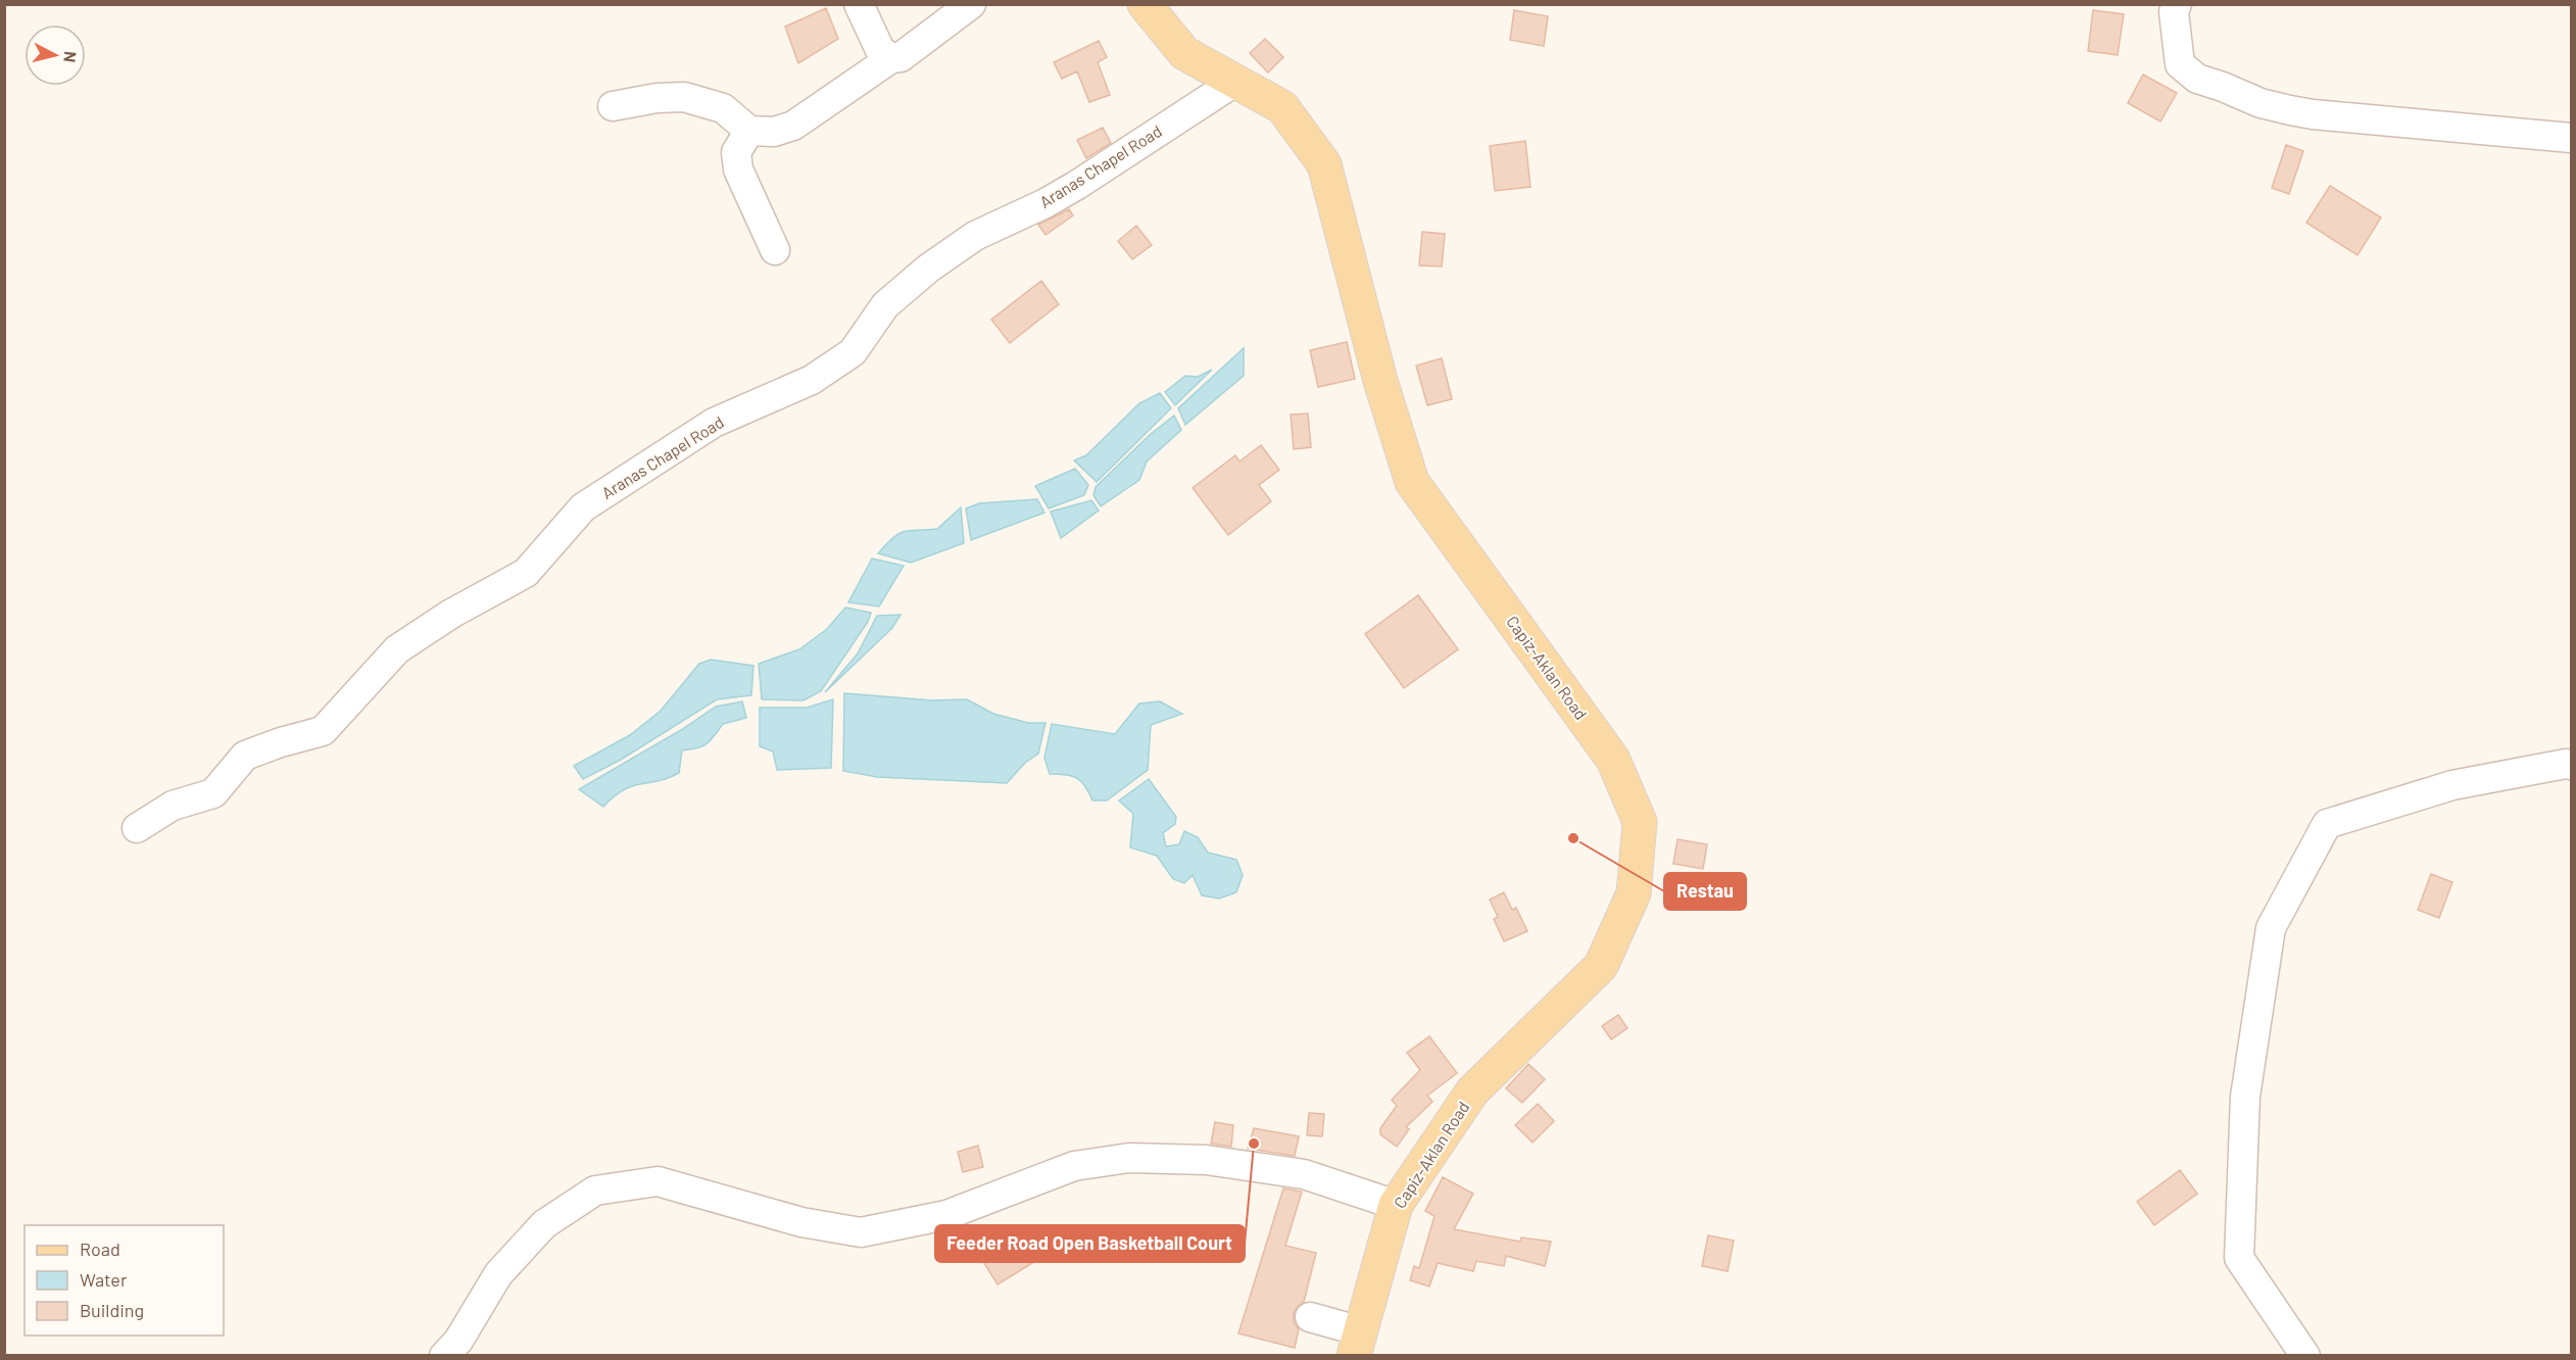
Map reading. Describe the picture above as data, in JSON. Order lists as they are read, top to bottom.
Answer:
{
  "streets": {
    "main road": ["Capiz-Aklan Road"],
    "street": ["Aranas Chapel Road"]
  },
  "crossings": [
    ["Aranas Chapel Road", "Capiz-Aklan Road"]
  ],
  "places": ["Restau", "Feeder Road Open Basketball Court"],
  "legend": ["Road", "Water", "Building"],
  "north": "right"
}
